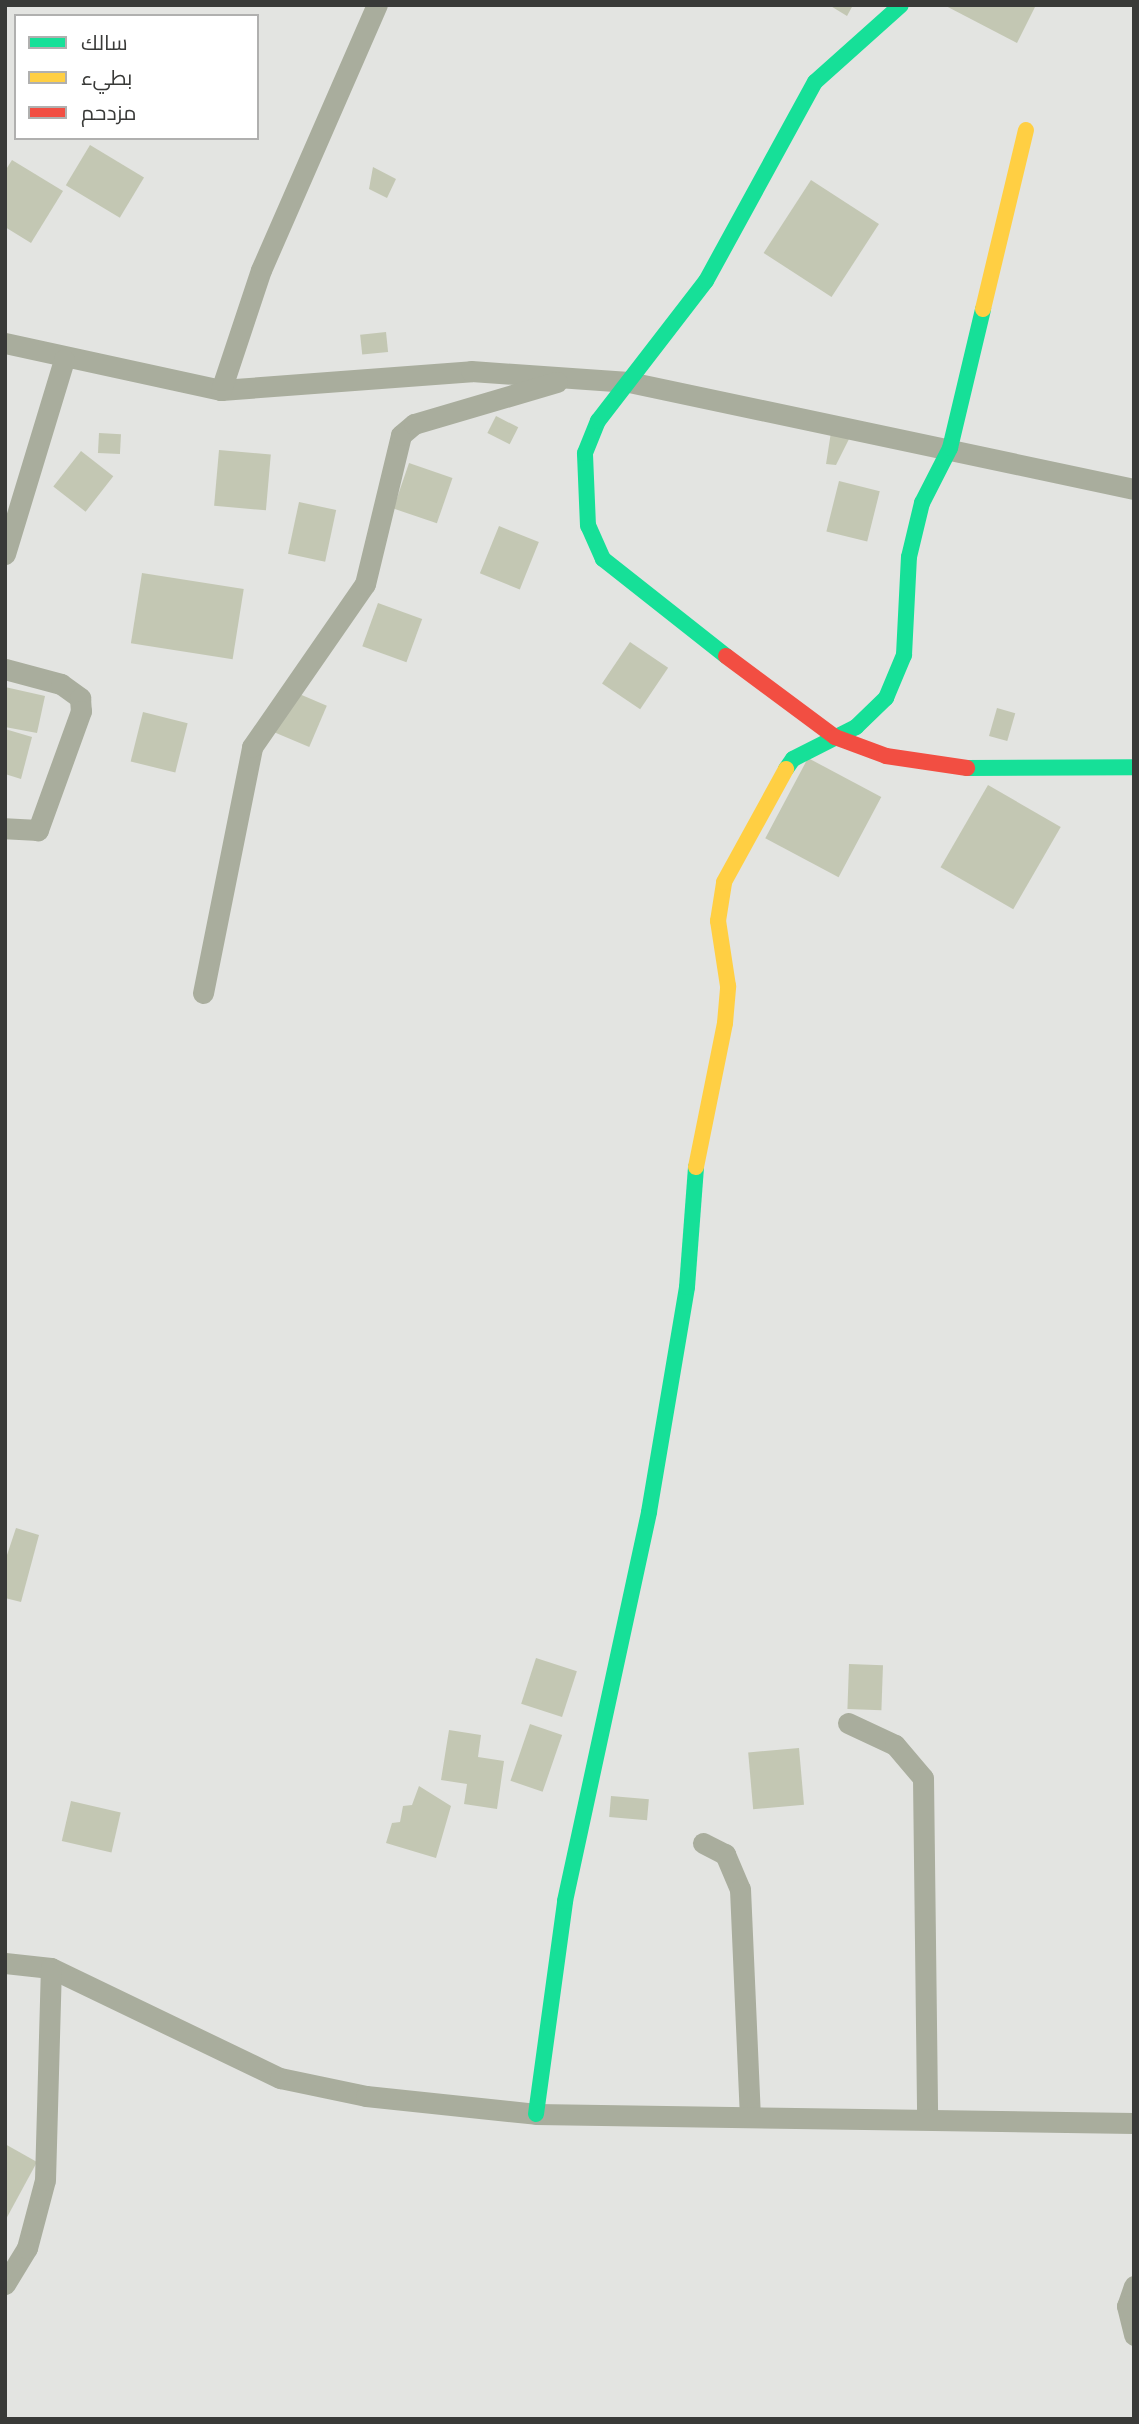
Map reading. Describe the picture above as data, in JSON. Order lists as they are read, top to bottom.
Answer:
{
  "legend": ["سالك", "بطيء", "مزدحم"]
}
